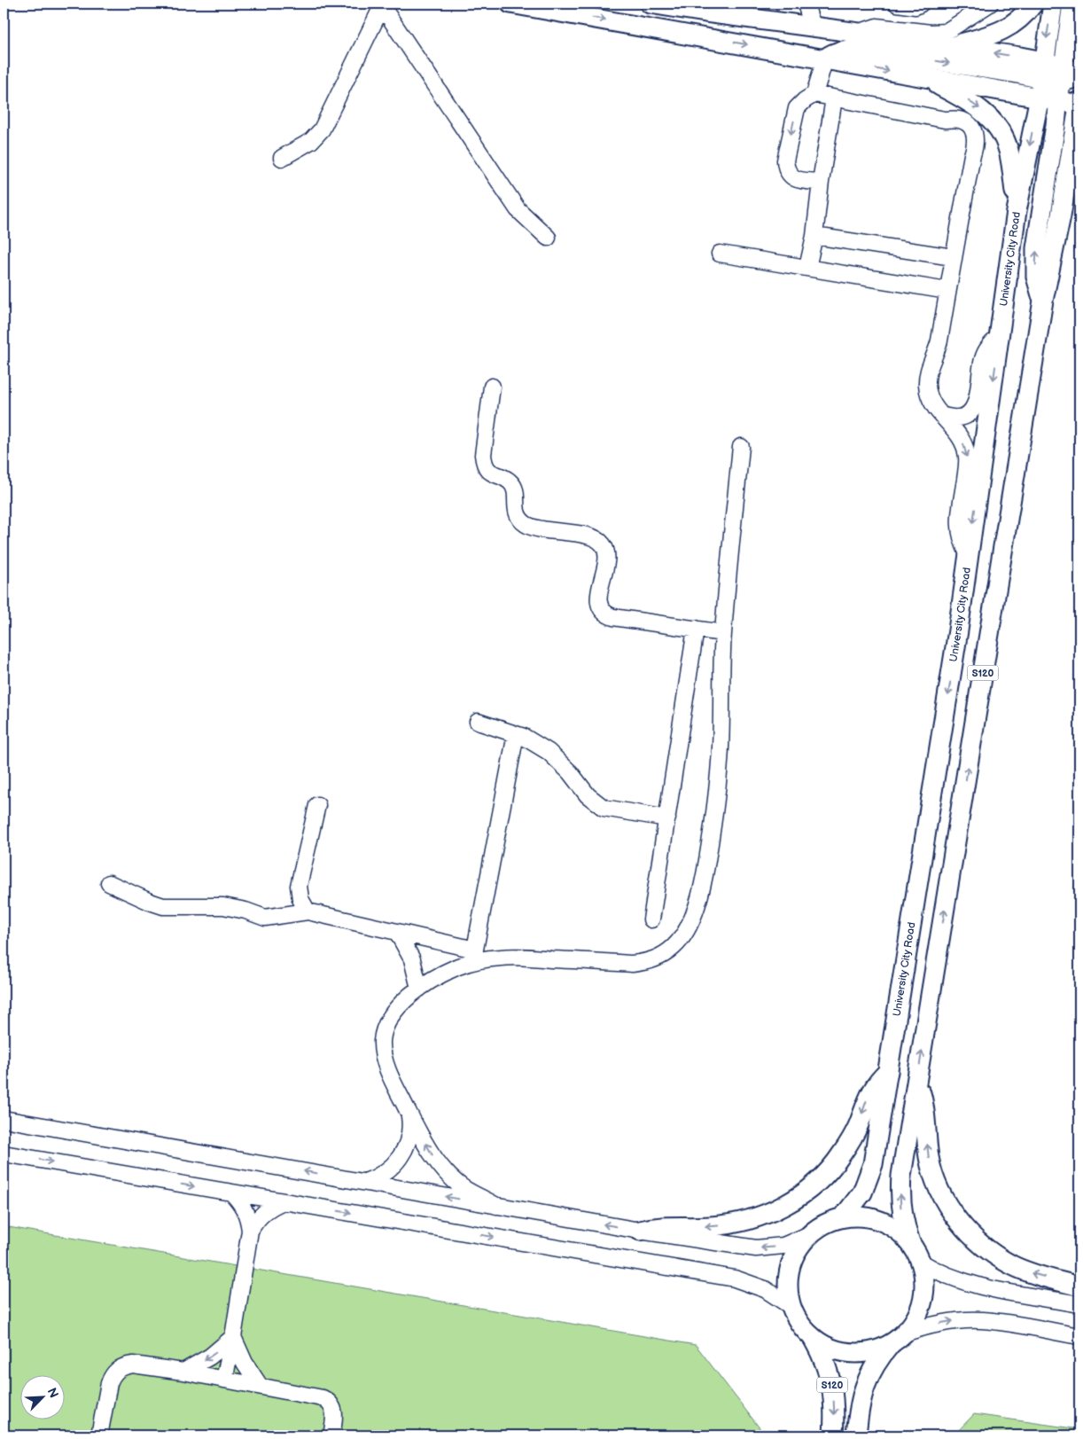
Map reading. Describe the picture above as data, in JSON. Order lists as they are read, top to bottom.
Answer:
{
  "streets": {
    "main road": ["University City Road", "S120"]
  },
  "crossings": [
    ["University City Road", "S120"]
  ],
  "north": "top right"
}
